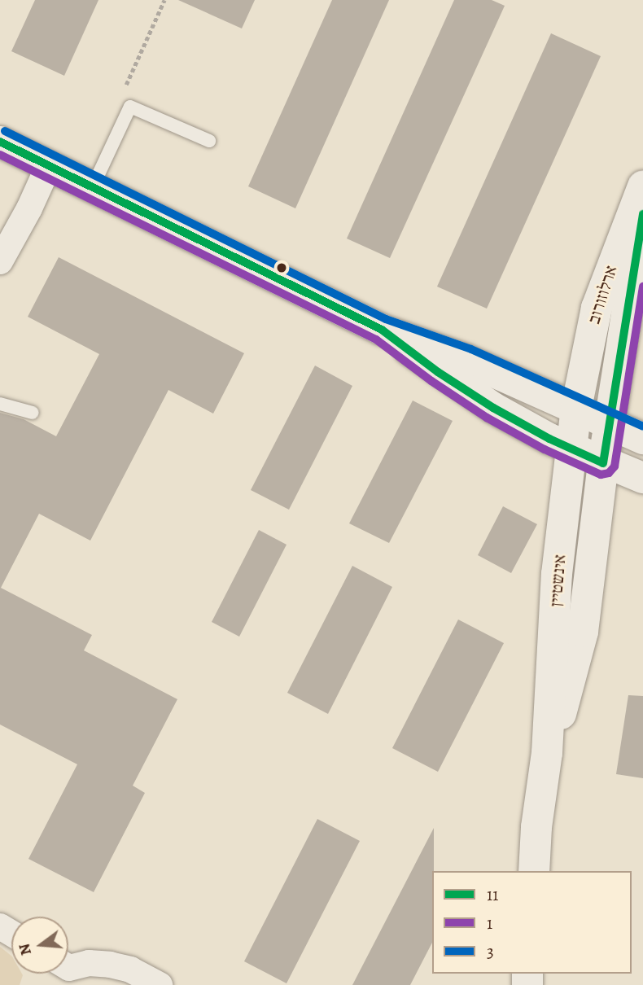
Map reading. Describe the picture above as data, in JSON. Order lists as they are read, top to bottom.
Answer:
{
  "streets": {
    "street": ["ארלוזורוב", "אינשטיין"]
  },
  "crossings": [
    ["ארלוזורוב", "אינשטיין"]
  ],
  "lines": ["transit line 3", "transit line 11", "transit line 1"],
  "legend": ["11", "1", "3"],
  "north": "left"
}
